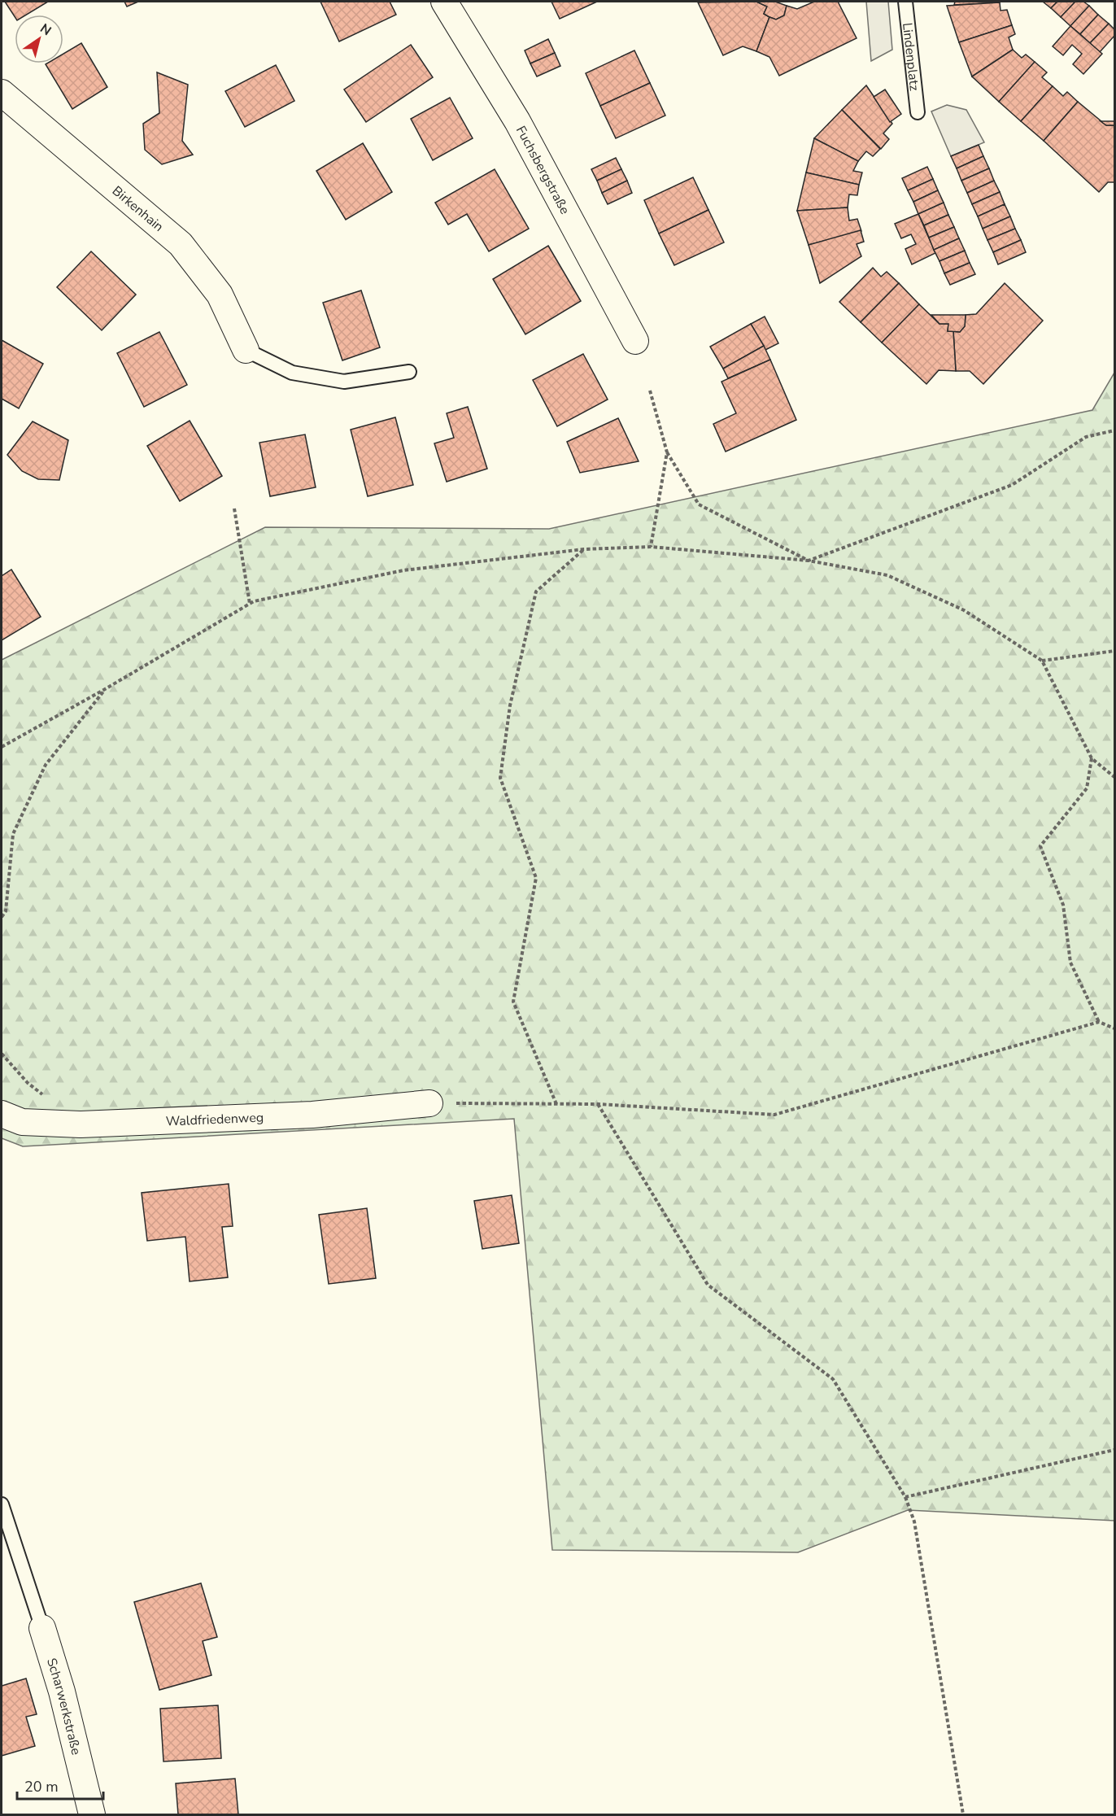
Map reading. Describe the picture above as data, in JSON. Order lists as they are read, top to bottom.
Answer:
{
  "streets": {
    "street": [
      "Fuchsbergstraße",
      "Birkenhain",
      "Waldfriedenweg",
      "Scharwerkstraße"
    ],
    "lane": ["Lindenplatz"]
  },
  "scale_bar": "20 m",
  "north": "top right"
}
